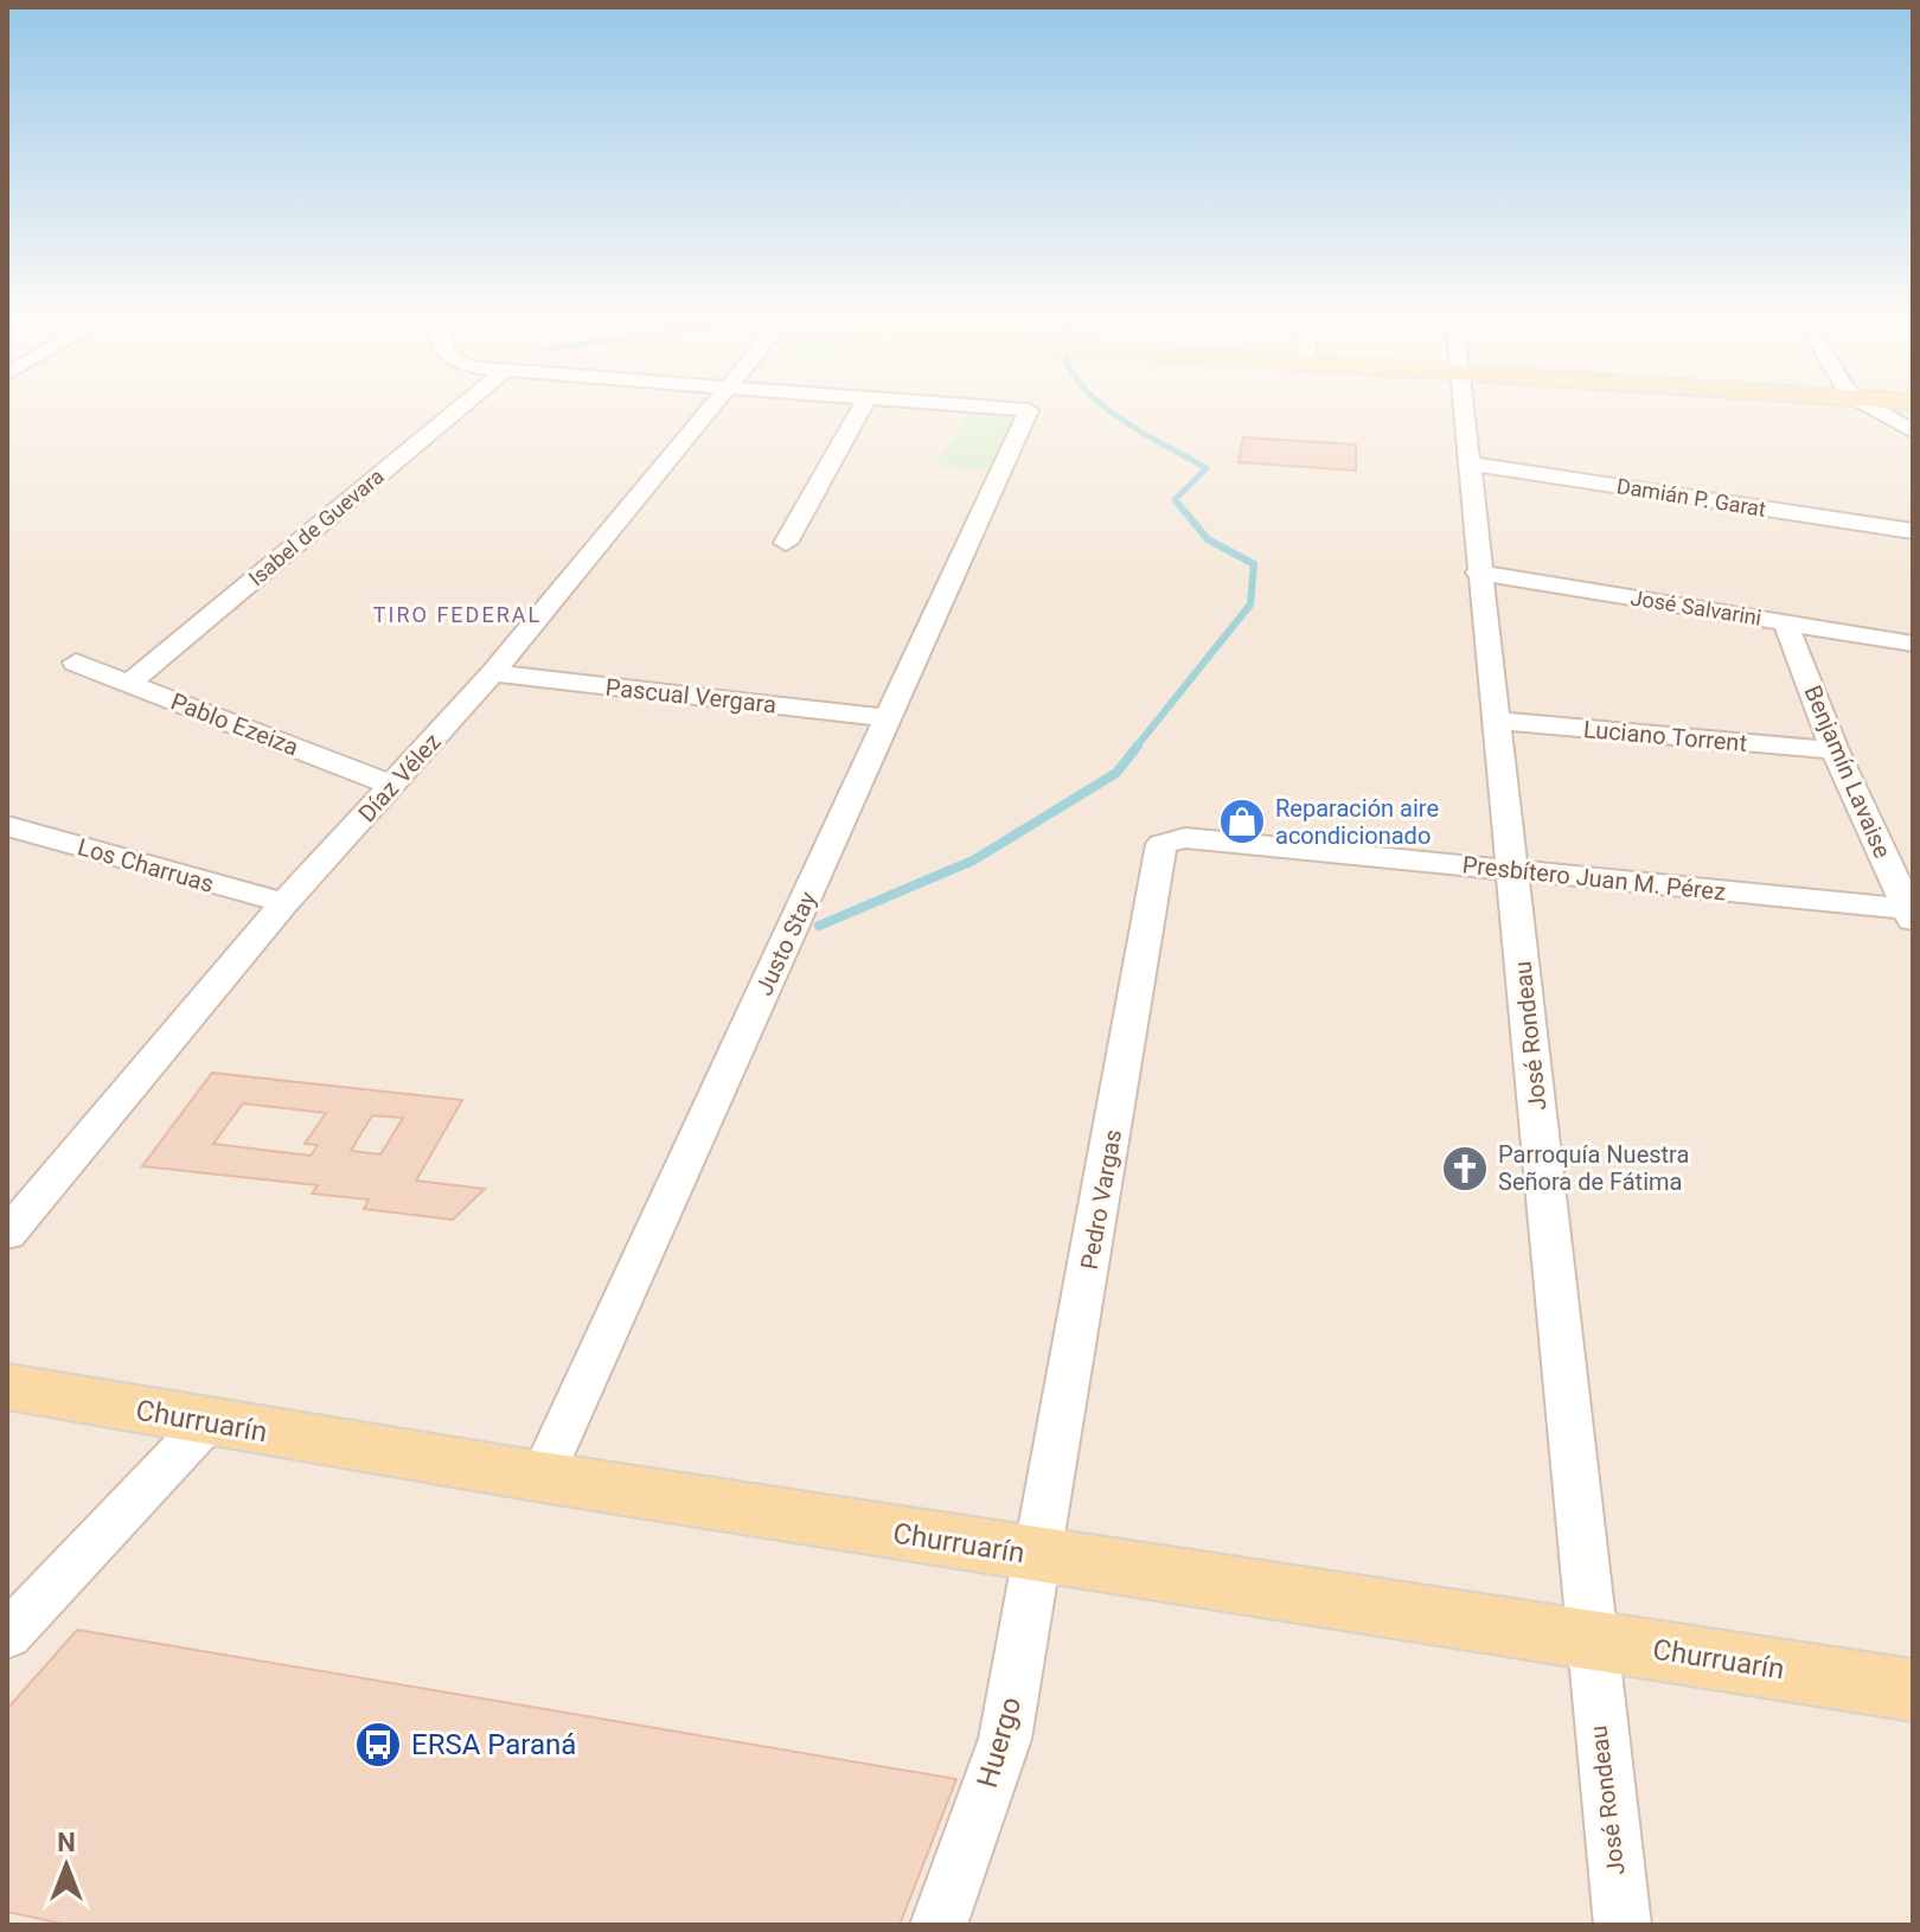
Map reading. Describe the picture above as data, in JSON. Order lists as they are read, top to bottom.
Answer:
{
  "streets": {
    "main road": ["Churruarín"],
    "street": [
      "Damián P. Garat",
      "Isabel de Guevara",
      "José Salvarini",
      "Pascual Vergara",
      "Pablo Ezeiza",
      "Luciano Torrent",
      "Benjamín Lavaise",
      "Díaz Vélez",
      "Los Charruas",
      "Presbítero Juan M. Pérez",
      "Justo Stay",
      "José Rondeau",
      "Pedro Vargas",
      "Huergo"
    ]
  },
  "crossings": [
    ["Damián P. Garat", "José Rondeau"],
    ["Isabel de Guevara", "Pablo Ezeiza"],
    ["José Salvarini", "Benjamín Lavaise"],
    ["José Salvarini", "José Rondeau"],
    ["Pascual Vergara", "Díaz Vélez"],
    ["Pascual Vergara", "Justo Stay"],
    ["Pablo Ezeiza", "Díaz Vélez"],
    ["Luciano Torrent", "Benjamín Lavaise"],
    ["Luciano Torrent", "José Rondeau"],
    ["Benjamín Lavaise", "Presbítero Juan M. Pérez"],
    ["Díaz Vélez", "Los Charruas"],
    ["Presbítero Juan M. Pérez", "José Rondeau"],
    ["Presbítero Juan M. Pérez", "Pedro Vargas"],
    ["Justo Stay", "Churruarín"],
    ["José Rondeau", "Churruarín"],
    ["Pedro Vargas", "Churruarín"],
    ["Pedro Vargas", "Huergo"],
    ["Churruarín", "Huergo"]
  ],
  "districts": ["TIRO FEDERAL"],
  "places": {
    "shop": ["Reparación aire acondicionado"],
    "church": ["Parroquía Nuestra Señora de Fátima"],
    "bus stop": ["ERSA Paraná"]
  },
  "north": "top"
}
